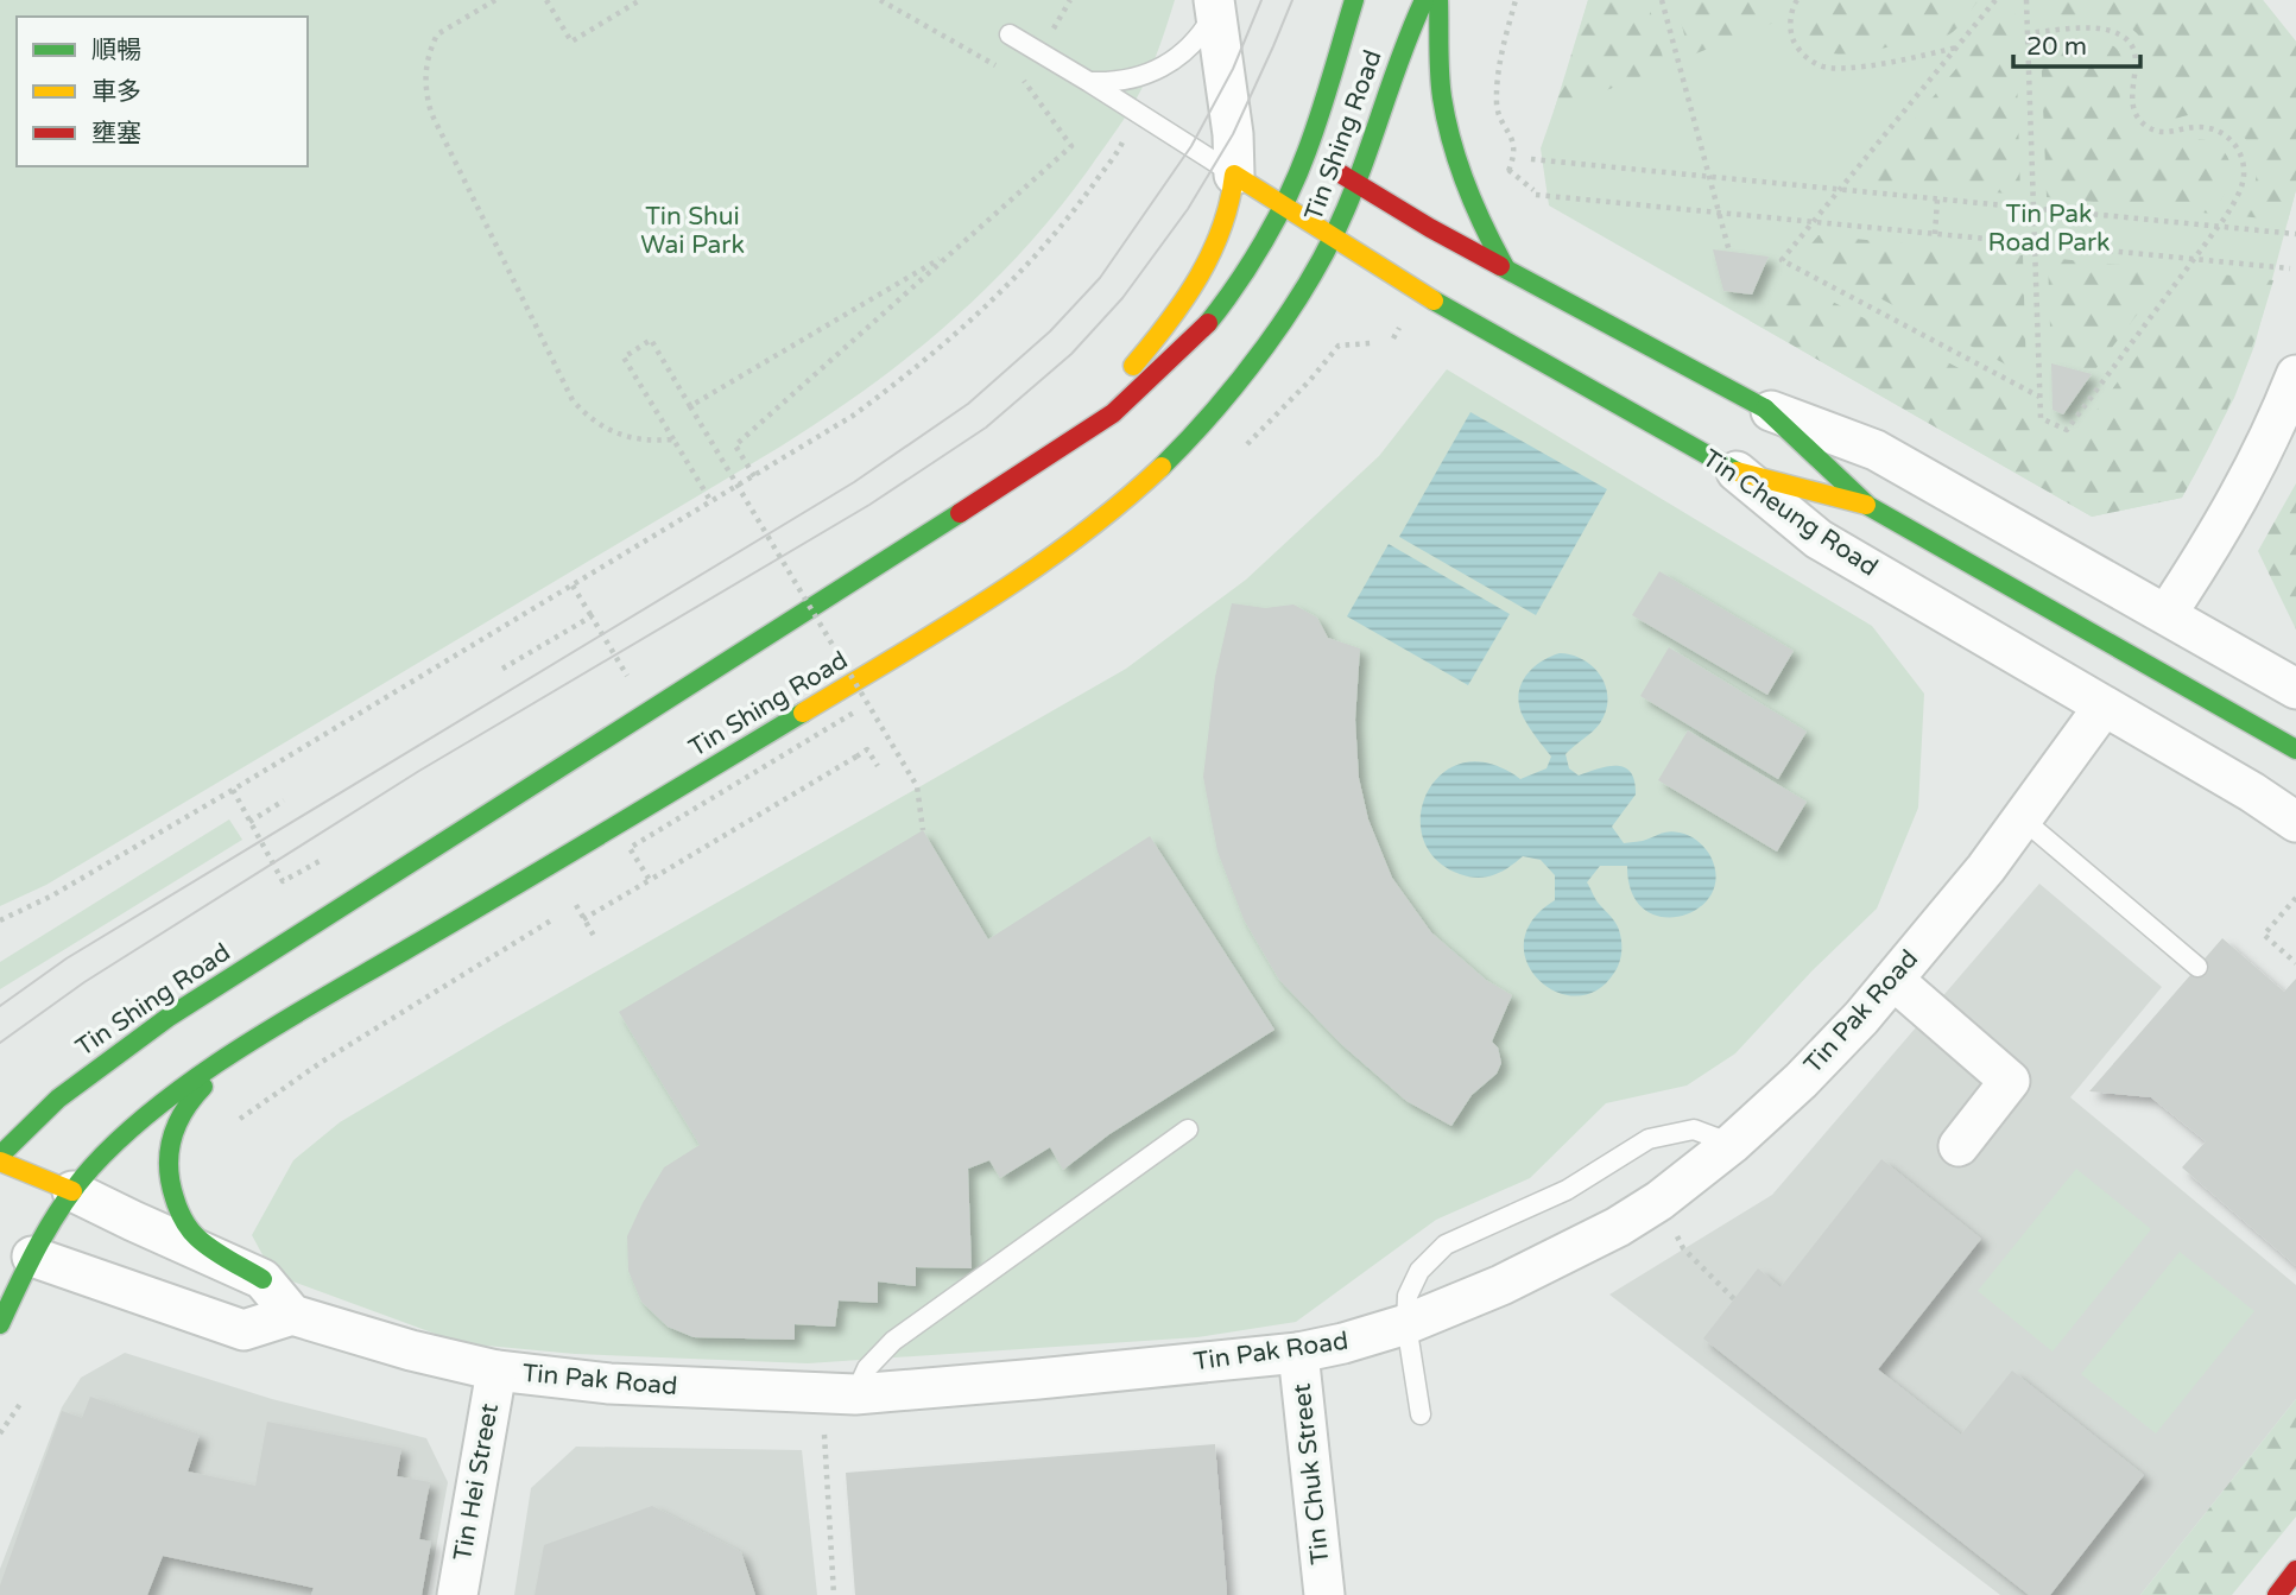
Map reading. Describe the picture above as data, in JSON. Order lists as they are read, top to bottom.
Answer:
{
  "streets": {
    "main road": ["Tin Shing Road", "Tin Cheung Road"],
    "street": ["Tin Pak Road", "Tin Chuk Street", "Tin Hei Street"]
  },
  "crossings": [
    ["Tin Shing Road", "Tin Cheung Road"],
    ["Tin Cheung Road", "Tin Pak Road"],
    ["Tin Pak Road", "Tin Chuk Street"],
    ["Tin Pak Road", "Tin Hei Street"]
  ],
  "parks": ["Tin Pak Road Park", "Tin Shui Wai Park"],
  "legend": ["順暢", "車多", "壅塞"],
  "scale_bar": "20 m"
}
